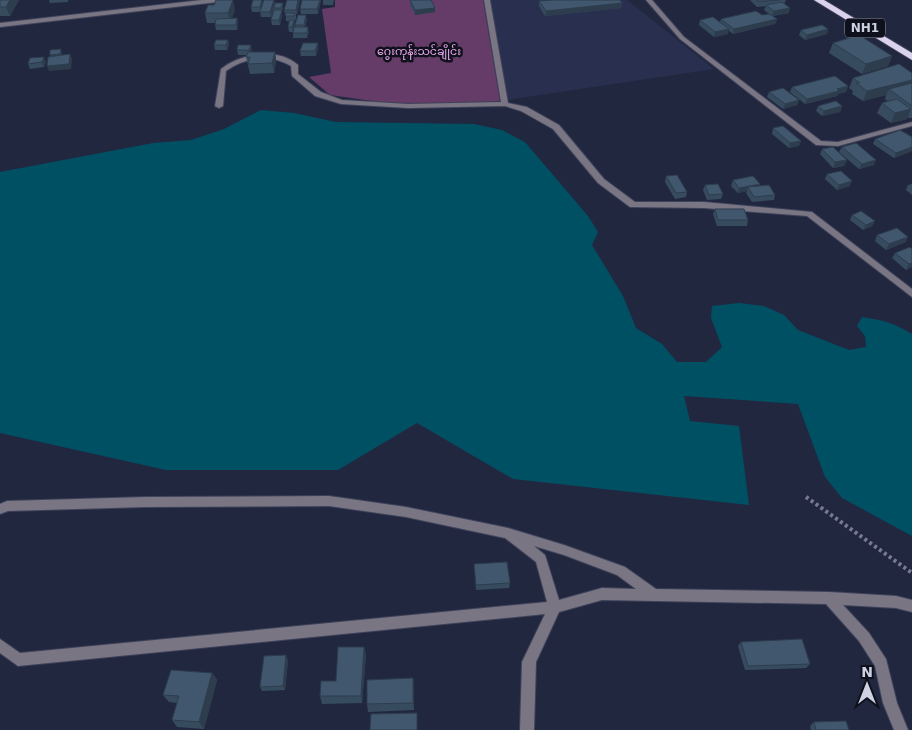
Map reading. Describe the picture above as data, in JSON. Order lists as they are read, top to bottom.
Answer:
{
  "streets": {
    "highway": ["NH1"]
  },
  "parks": ["ဂွေးကုန်းသင်ချိုင်း"],
  "north": "top"
}
